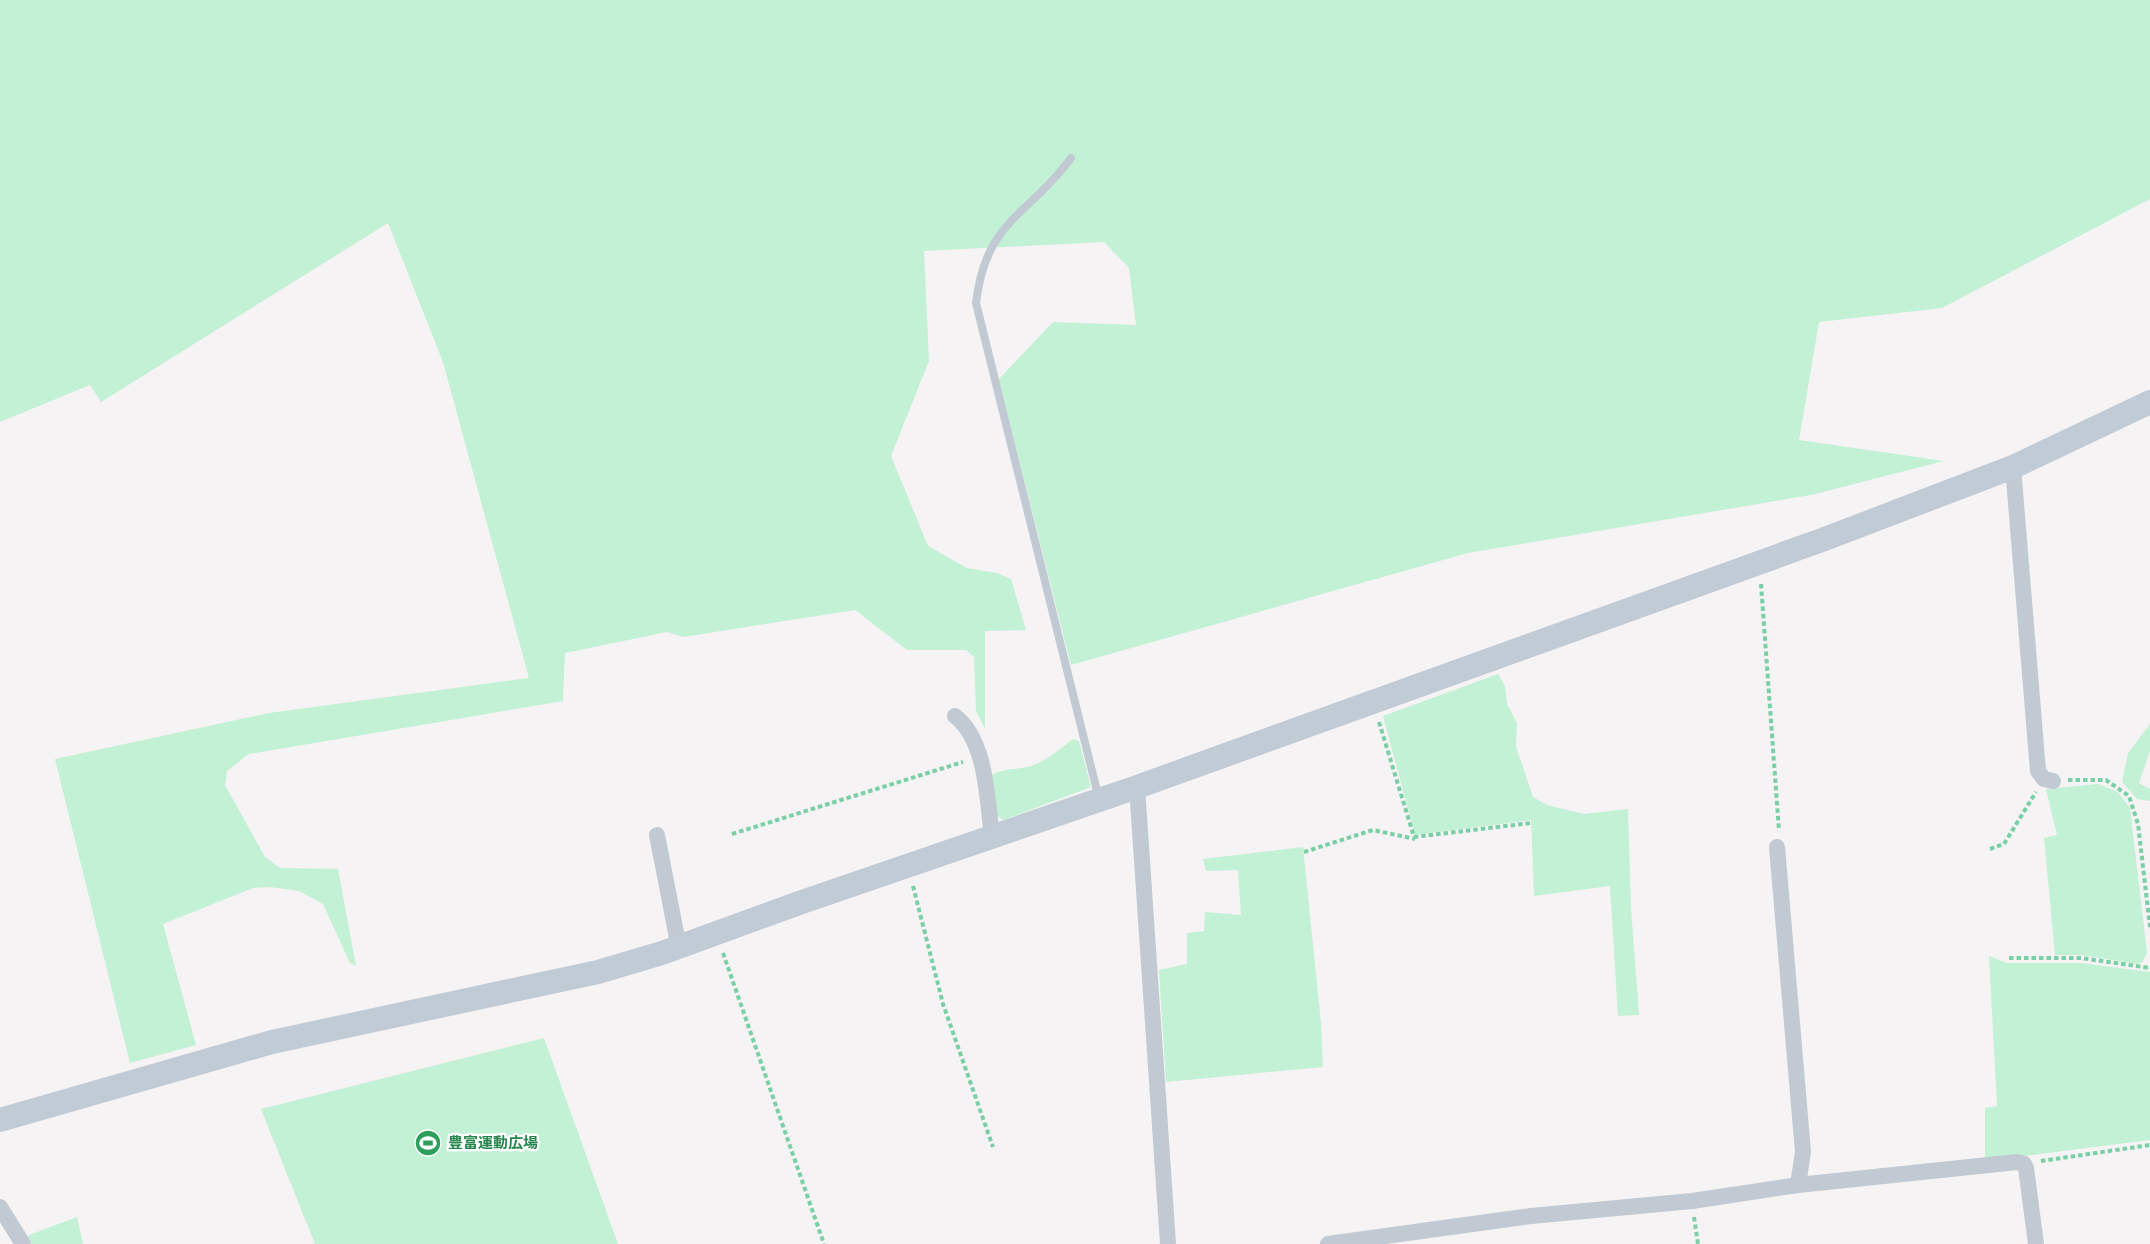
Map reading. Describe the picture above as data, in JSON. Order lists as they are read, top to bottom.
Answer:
{
  "places": {
    "sports": ["豊富運動広場"]
  }
}
